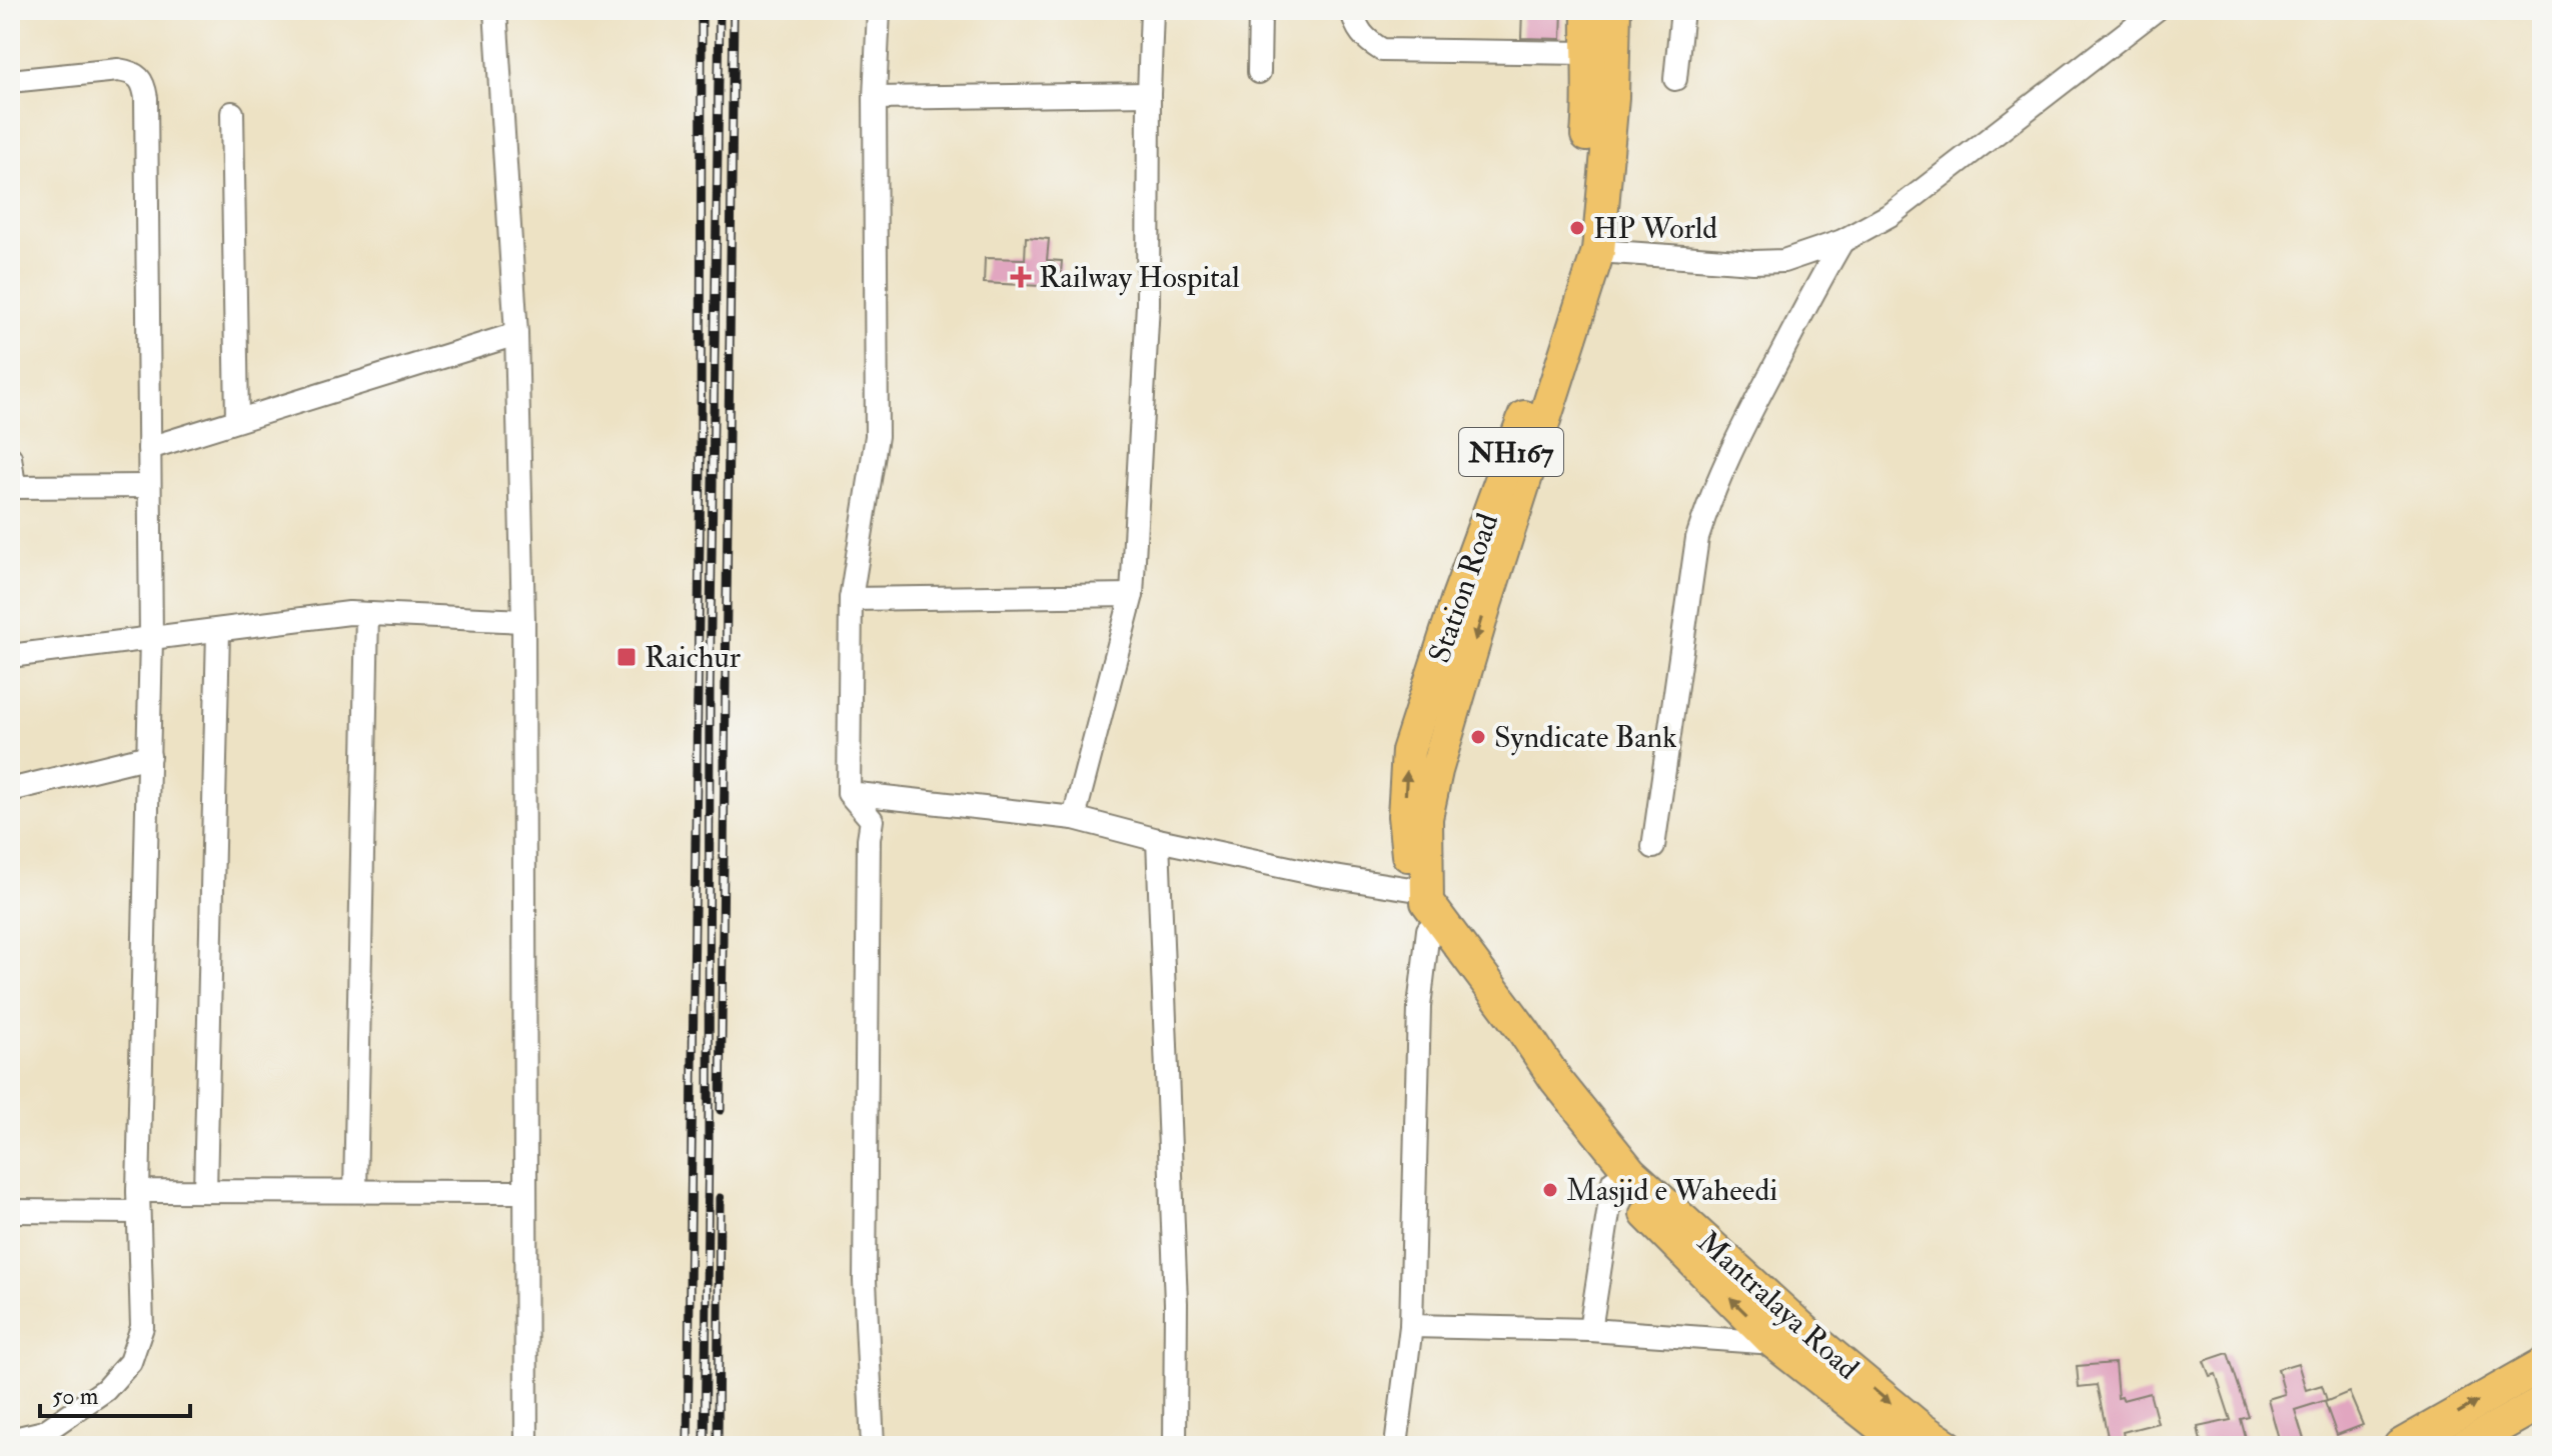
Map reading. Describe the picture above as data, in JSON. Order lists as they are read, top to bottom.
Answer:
{
  "streets": {
    "highway": ["NH167", "Station Road", "Mantralaya Road"]
  },
  "crossings": [
    ["Station Road", "Mantralaya Road"]
  ],
  "places": {
    "other": ["HP World", "Syndicate Bank", "Ｍasjid e Waheedi"],
    "health": ["Railway Hospital"],
    "transit": ["Raichur"]
  },
  "scale_bar": "50 m"
}
